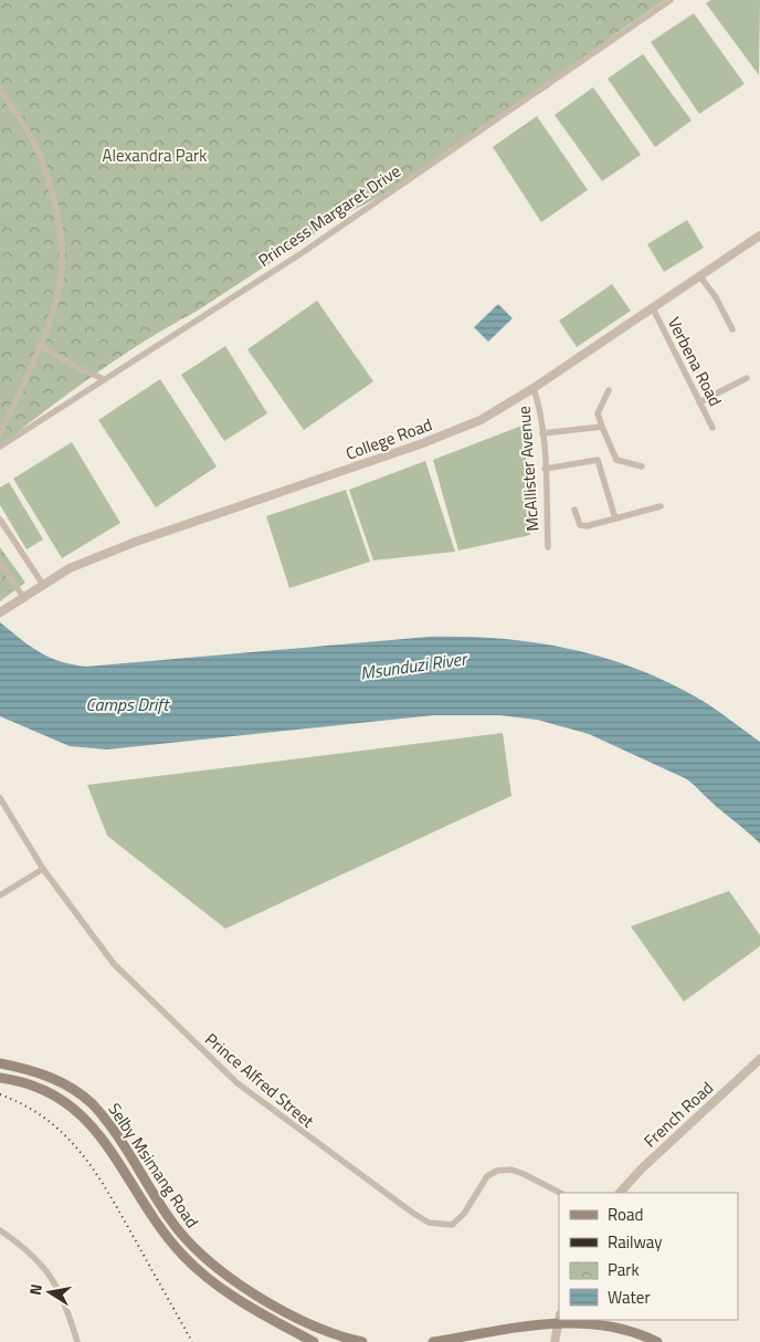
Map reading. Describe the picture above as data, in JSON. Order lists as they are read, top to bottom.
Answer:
{
  "streets": {
    "main road": ["Selby Msimang Road"],
    "street": [
      "Princess Margaret Drive",
      "Verbena Road",
      "College Road",
      "McAllister Avenue",
      "Prince Alfred Street",
      "French Road"
    ]
  },
  "crossings": [
    ["Verbena Road", "College Road"],
    ["College Road", "McAllister Avenue"]
  ],
  "water": ["Msunduzi River", "Camps Drift"],
  "parks": ["Alexandra Park"],
  "legend": [
    "Road",
    "Railway",
    "Park",
    "Water"
  ],
  "north": "left"
}
